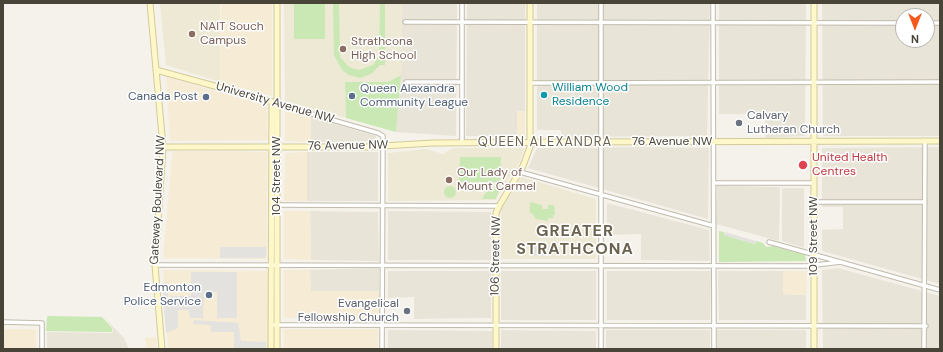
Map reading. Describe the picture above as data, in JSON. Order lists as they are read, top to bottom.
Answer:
{
  "streets": {
    "street": [
      "University Avenue NW",
      "76 Avenue NW",
      "104 Street NW",
      "Gateway Boulevard NW",
      "109 Street NW",
      "106 Street NW"
    ]
  },
  "crossings": [
    ["University Avenue NW", "76 Avenue NW"],
    ["University Avenue NW", "104 Street NW"],
    ["University Avenue NW", "Gateway Boulevard NW"],
    ["76 Avenue NW", "104 Street NW"],
    ["76 Avenue NW", "Gateway Boulevard NW"],
    ["76 Avenue NW", "109 Street NW"],
    ["76 Avenue NW", "106 Street NW"]
  ],
  "districts": ["QUEEN ALEXANDRA", "GREATER STRATHCONA"],
  "places": [
    "NAIT Souch Campus",
    "Strathcona High School",
    "William Wood Residence",
    "Queen Alexandra Community League",
    "Canada Post",
    "Calvary Lutheran Church",
    "United Health Centres",
    "Our Lady of Mount Carmel",
    "Edmonton Police Service",
    "Evangelical Fellowship Church"
  ],
  "north": "bottom"
}
